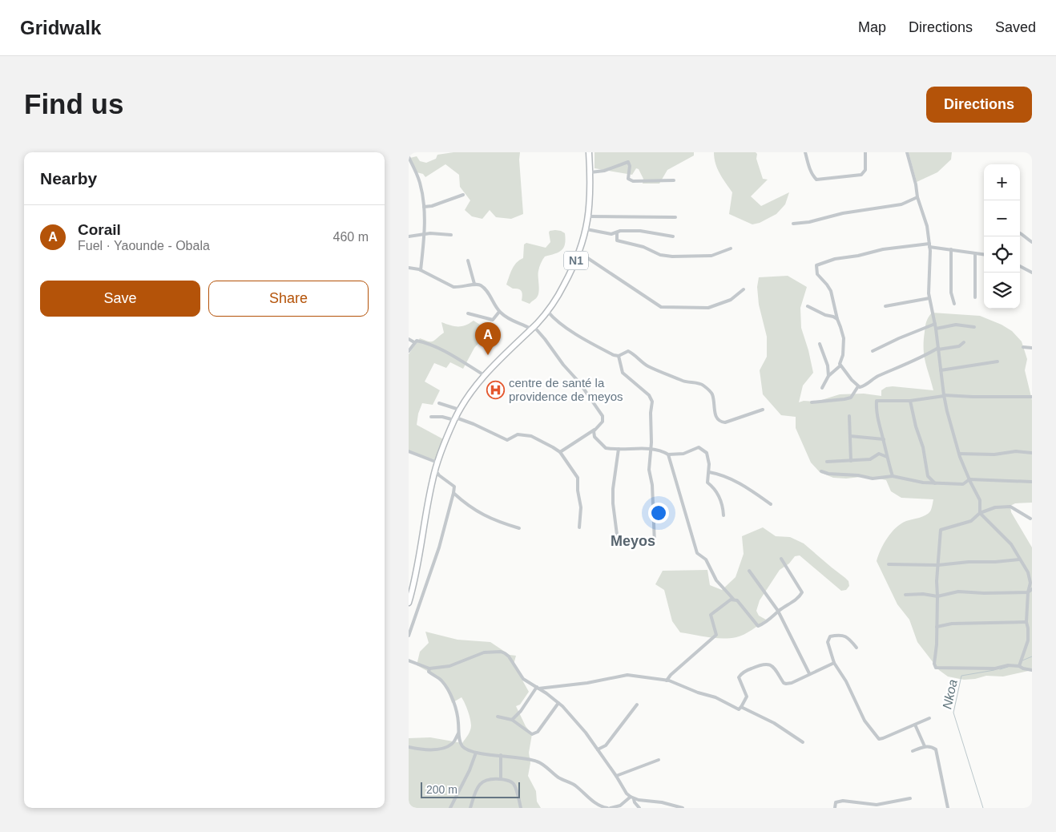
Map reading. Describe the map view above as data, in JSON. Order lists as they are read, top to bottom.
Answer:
{
  "streets": {
    "highway": ["N1"]
  },
  "districts": ["Meyos"],
  "water": ["Nkoa"],
  "places": {
    "hospital": ["centre de santé la providence de meyos"]
  },
  "scale_bar": "200 m",
  "page": {
    "header": "Gridwalk",
    "nav": ["Map", "Directions", "Saved"],
    "buttons": [
      "Directions",
      ["Save", "Share"]
    ],
    "title": "Find us",
    "heading": "Nearby",
    "map_buttons": ["+", "−"],
    "list": [
      {
        "mark": "A",
        "name": "Corail",
        "note": "Fuel · Yaounde - Obala",
        "value": "460 m"
      }
    ],
    "pins": "A",
    "scale": "200 m"
  }
}
